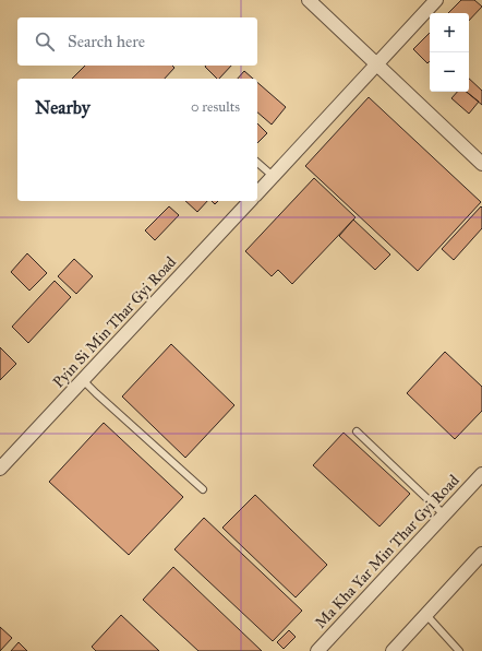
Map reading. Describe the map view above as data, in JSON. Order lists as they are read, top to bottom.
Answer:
{
  "streets": {
    "street": ["Pyin Si Min Thar Gyi Road", "Ma Kha Yar Min Thar Gyi Road"]
  },
  "page": {
    "map_buttons": ["+", "−"],
    "search": "Search here",
    "heading": ["Nearby", "0 results"]
  }
}
